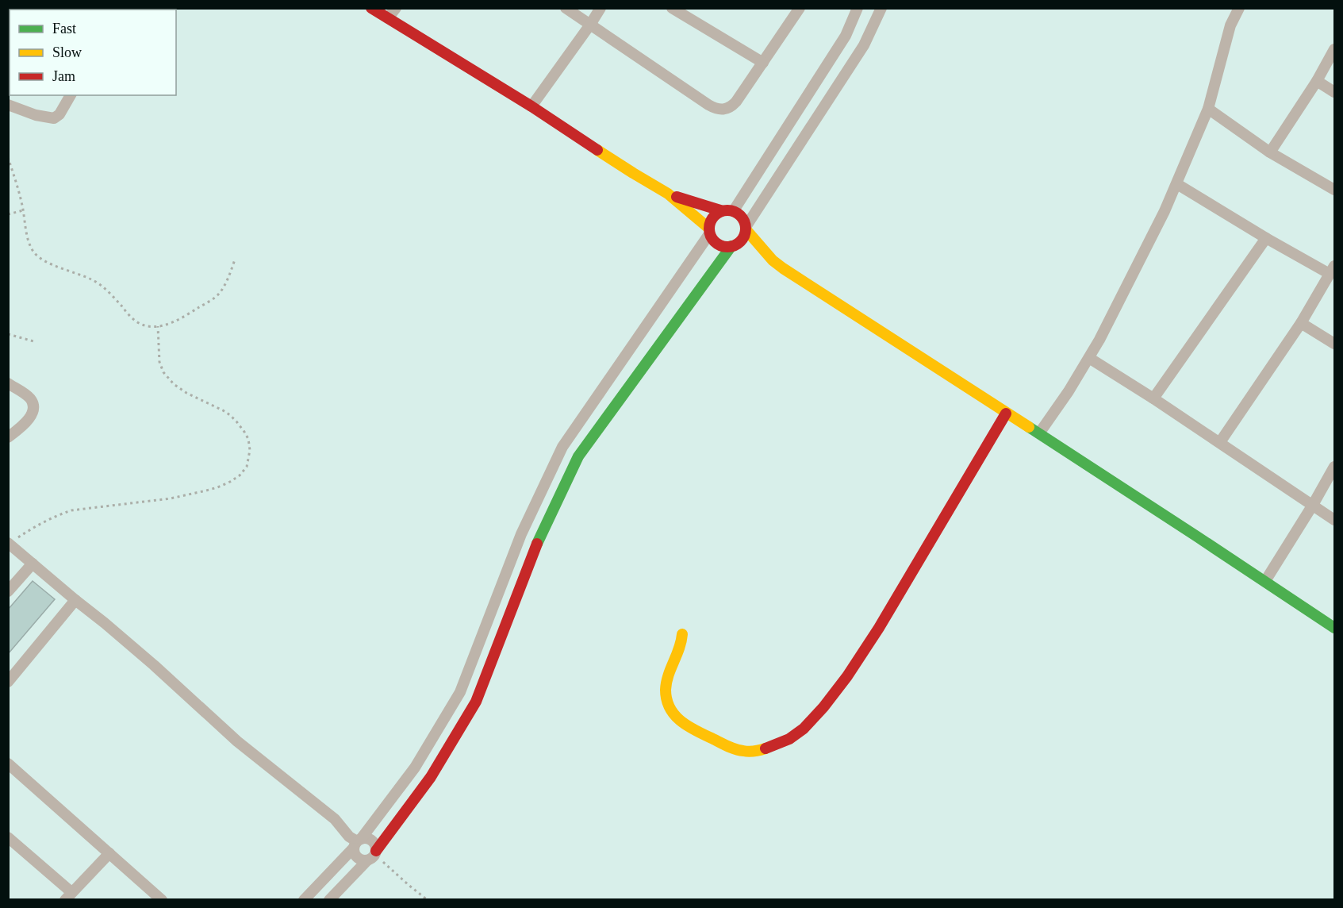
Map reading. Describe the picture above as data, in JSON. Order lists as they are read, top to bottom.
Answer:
{
  "legend": ["Fast", "Slow", "Jam"]
}
